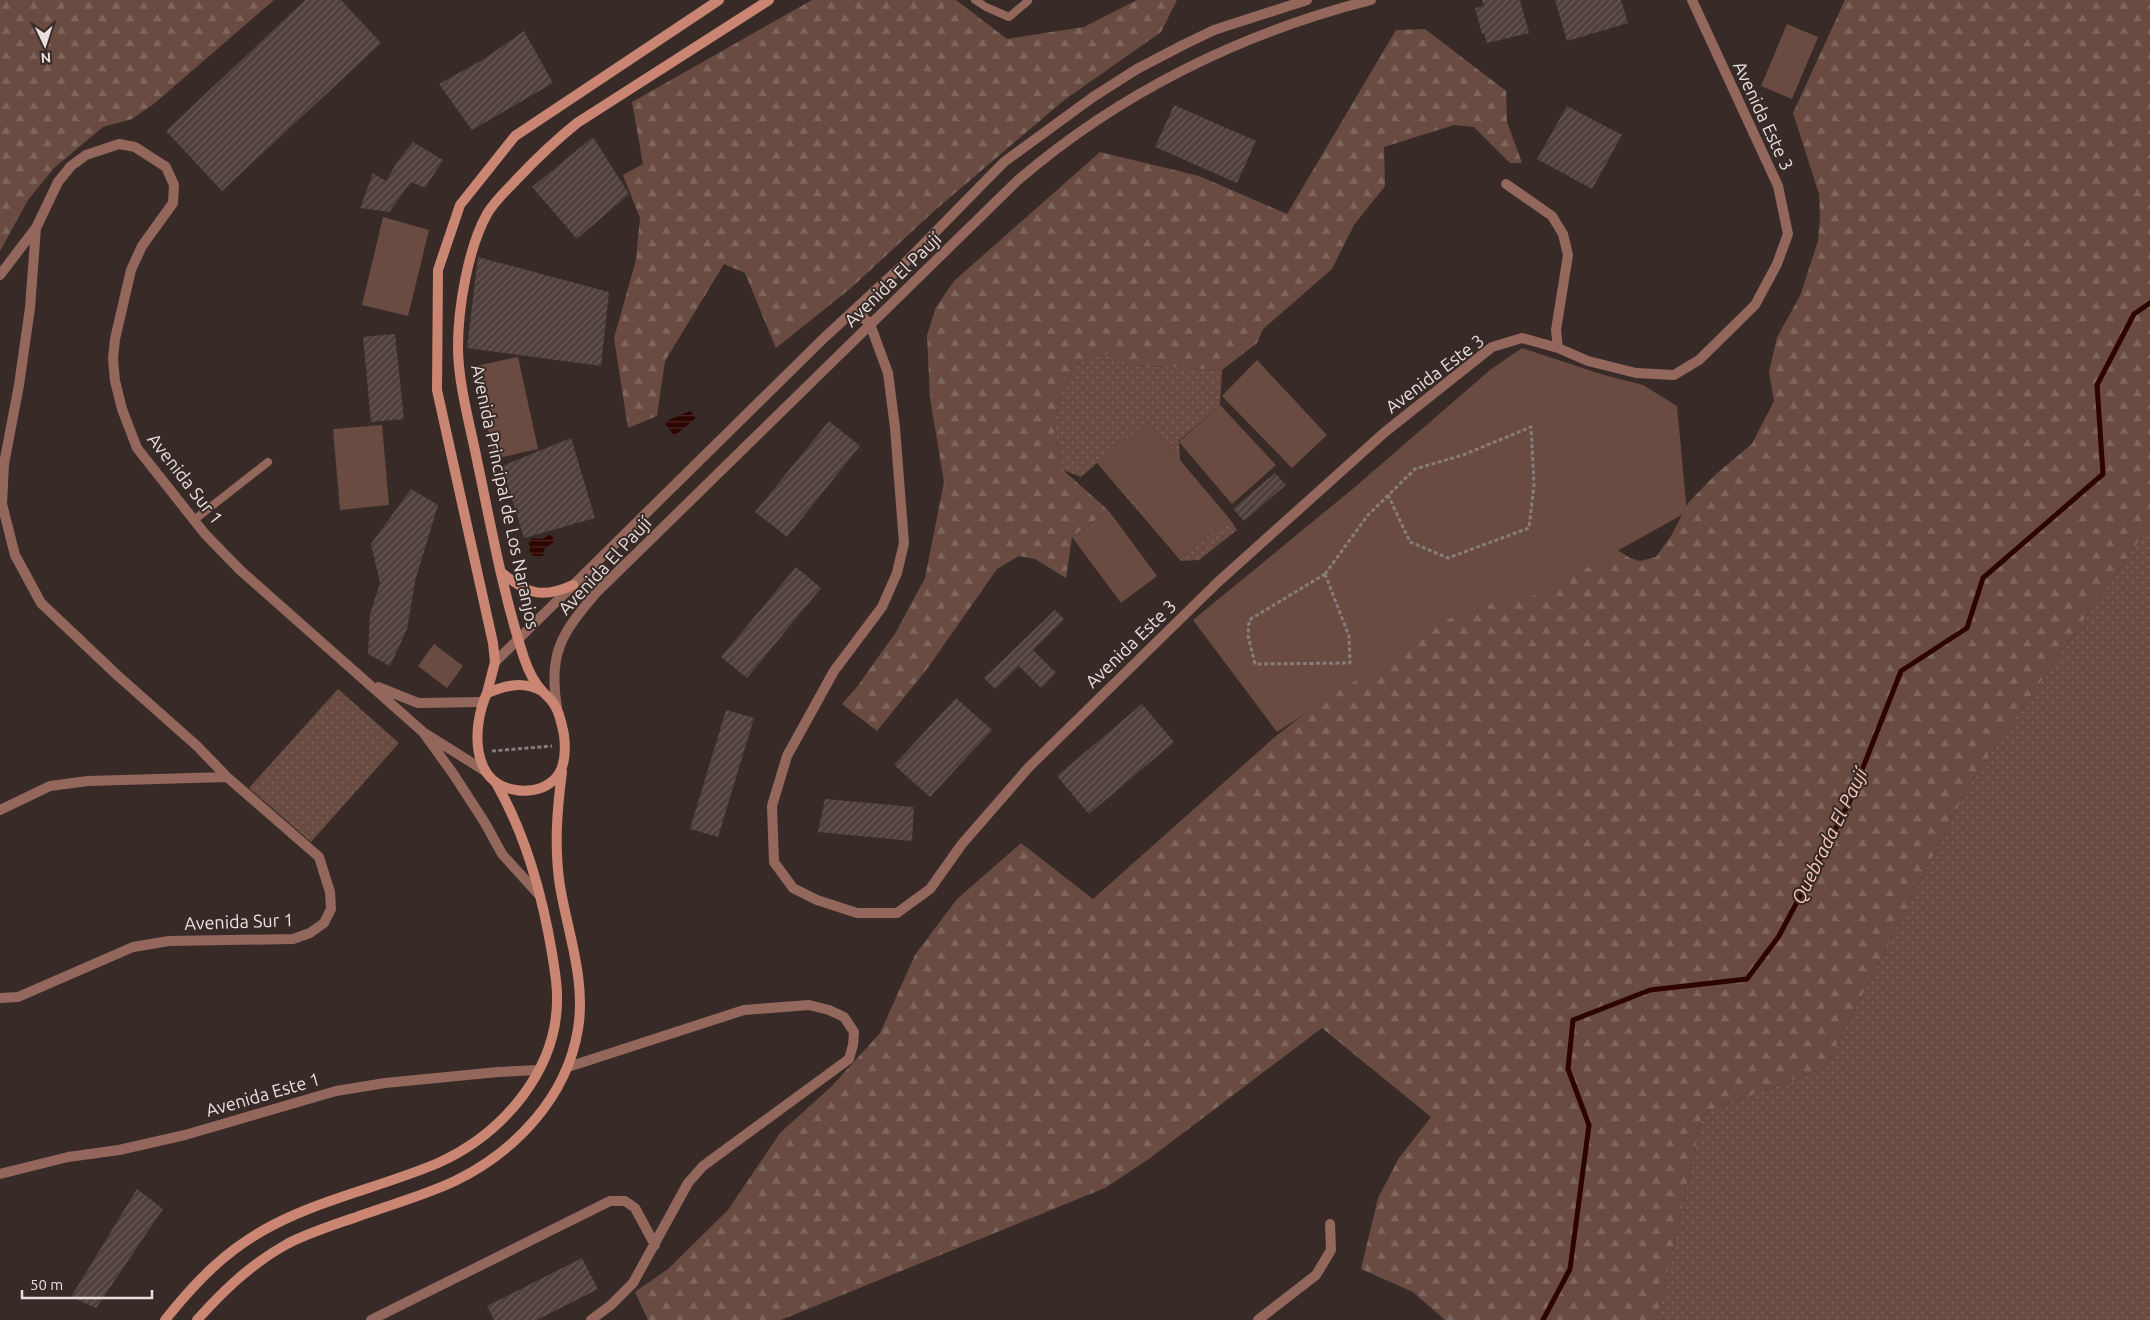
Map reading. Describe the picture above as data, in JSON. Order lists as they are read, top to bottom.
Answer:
{
  "streets": {
    "main road": ["Avenida Principal de Los Naranjos"],
    "street": [
      "Avenida Este 3",
      "Avenida El Paují",
      "Avenida Sur 1",
      "Avenida Este 1"
    ]
  },
  "crossings": [
    ["Avenida Este 3", "Avenida El Paují"],
    ["Avenida El Paují", "Avenida Sur 1"],
    ["Avenida El Paují", "Avenida Principal de Los Naranjos"],
    ["Avenida Sur 1", "Avenida Principal de Los Naranjos"]
  ],
  "water": ["Quebrada El Paují"],
  "scale_bar": "50 m",
  "north": "bottom"
}
